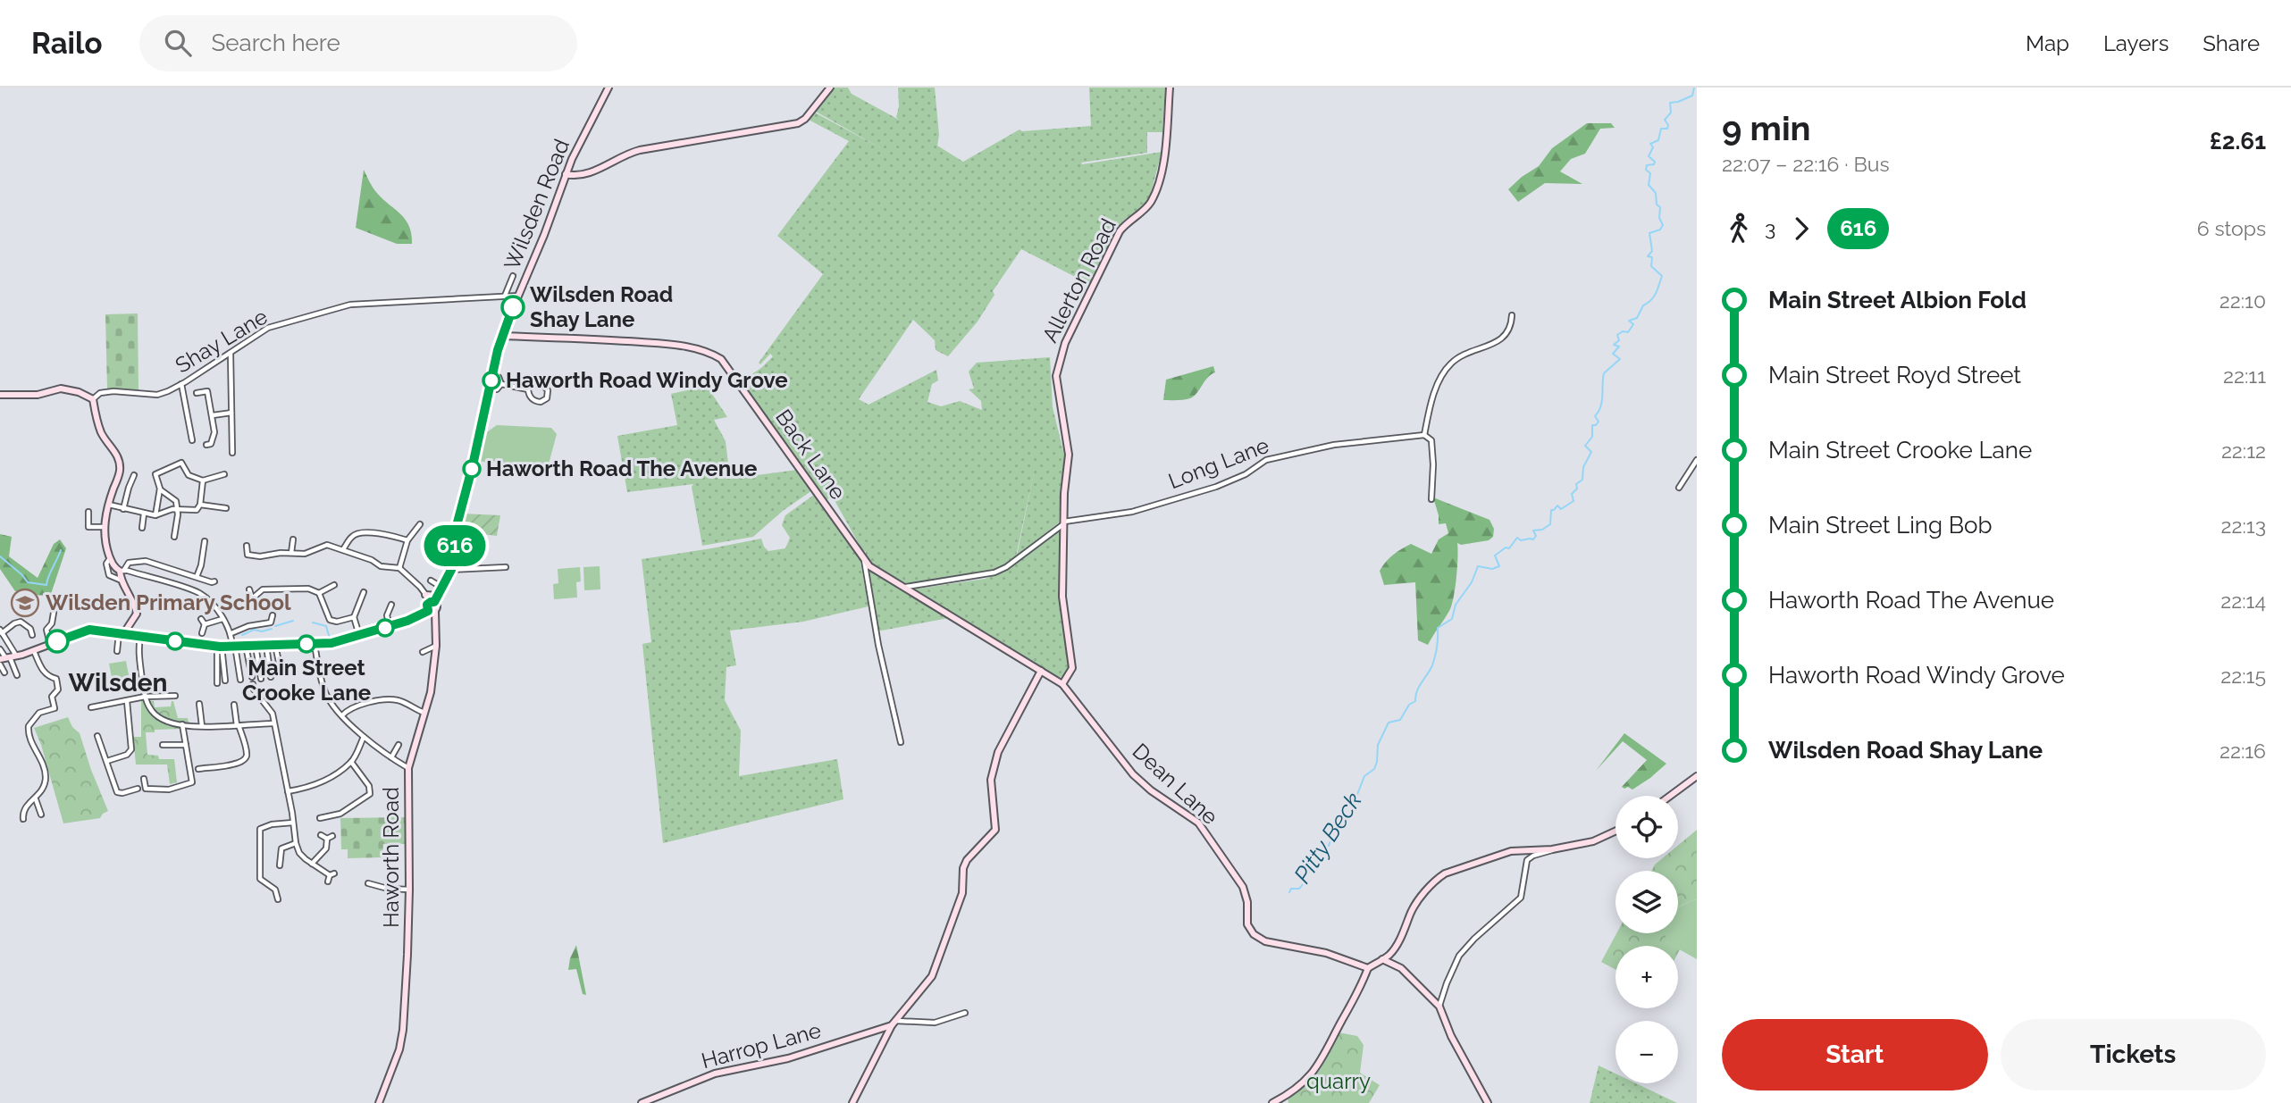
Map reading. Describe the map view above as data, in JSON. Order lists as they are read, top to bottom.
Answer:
{
  "streets": {
    "street": [
      "Wilsden Road",
      "Allerton Road",
      "Shay Lane",
      "Back Lane",
      "Long Lane",
      "Dean Lane",
      "Haworth Road",
      "Harrop Lane"
    ]
  },
  "crossings": [
    ["Wilsden Road", "Shay Lane"],
    ["Wilsden Road", "Back Lane"],
    ["Allerton Road", "Back Lane"],
    ["Allerton Road", "Long Lane"],
    ["Allerton Road", "Dean Lane"],
    ["Back Lane", "Dean Lane"]
  ],
  "districts": ["Wilsden"],
  "water": ["Pitty Beck"],
  "parks": ["quarry"],
  "places": {
    "other": [
      "Wilsden Road Shay Lane",
      "Haworth Road Windy Grove",
      "Haworth Road The Avenue",
      "Main Street Crooke Lane"
    ],
    "school or university": ["Wilsden Primary School"]
  },
  "lines": ["bus line 616"],
  "page": {
    "header": "Railo",
    "search": "Search here",
    "nav": ["Map", "Layers", "Share"],
    "on_map": "616",
    "heading": ["9 min", "22:07 – 22:16 · Bus", "£2.61"],
    "legs": ["3", "616", "6 stops"],
    "list": [
      {
        "name": "Main Street Albion Fold",
        "value": "22:10"
      },
      {
        "name": "Main Street Royd Street",
        "value": "22:11"
      },
      {
        "name": "Main Street Crooke Lane",
        "value": "22:12"
      },
      {
        "name": "Main Street Ling Bob",
        "value": "22:13"
      },
      {
        "name": "Haworth Road The Avenue",
        "value": "22:14"
      },
      {
        "name": "Haworth Road Windy Grove",
        "value": "22:15"
      },
      {
        "name": "Wilsden Road Shay Lane",
        "value": "22:16"
      }
    ],
    "map_buttons": ["+", "−"],
    "buttons": ["Start", "Tickets"]
  }
}
